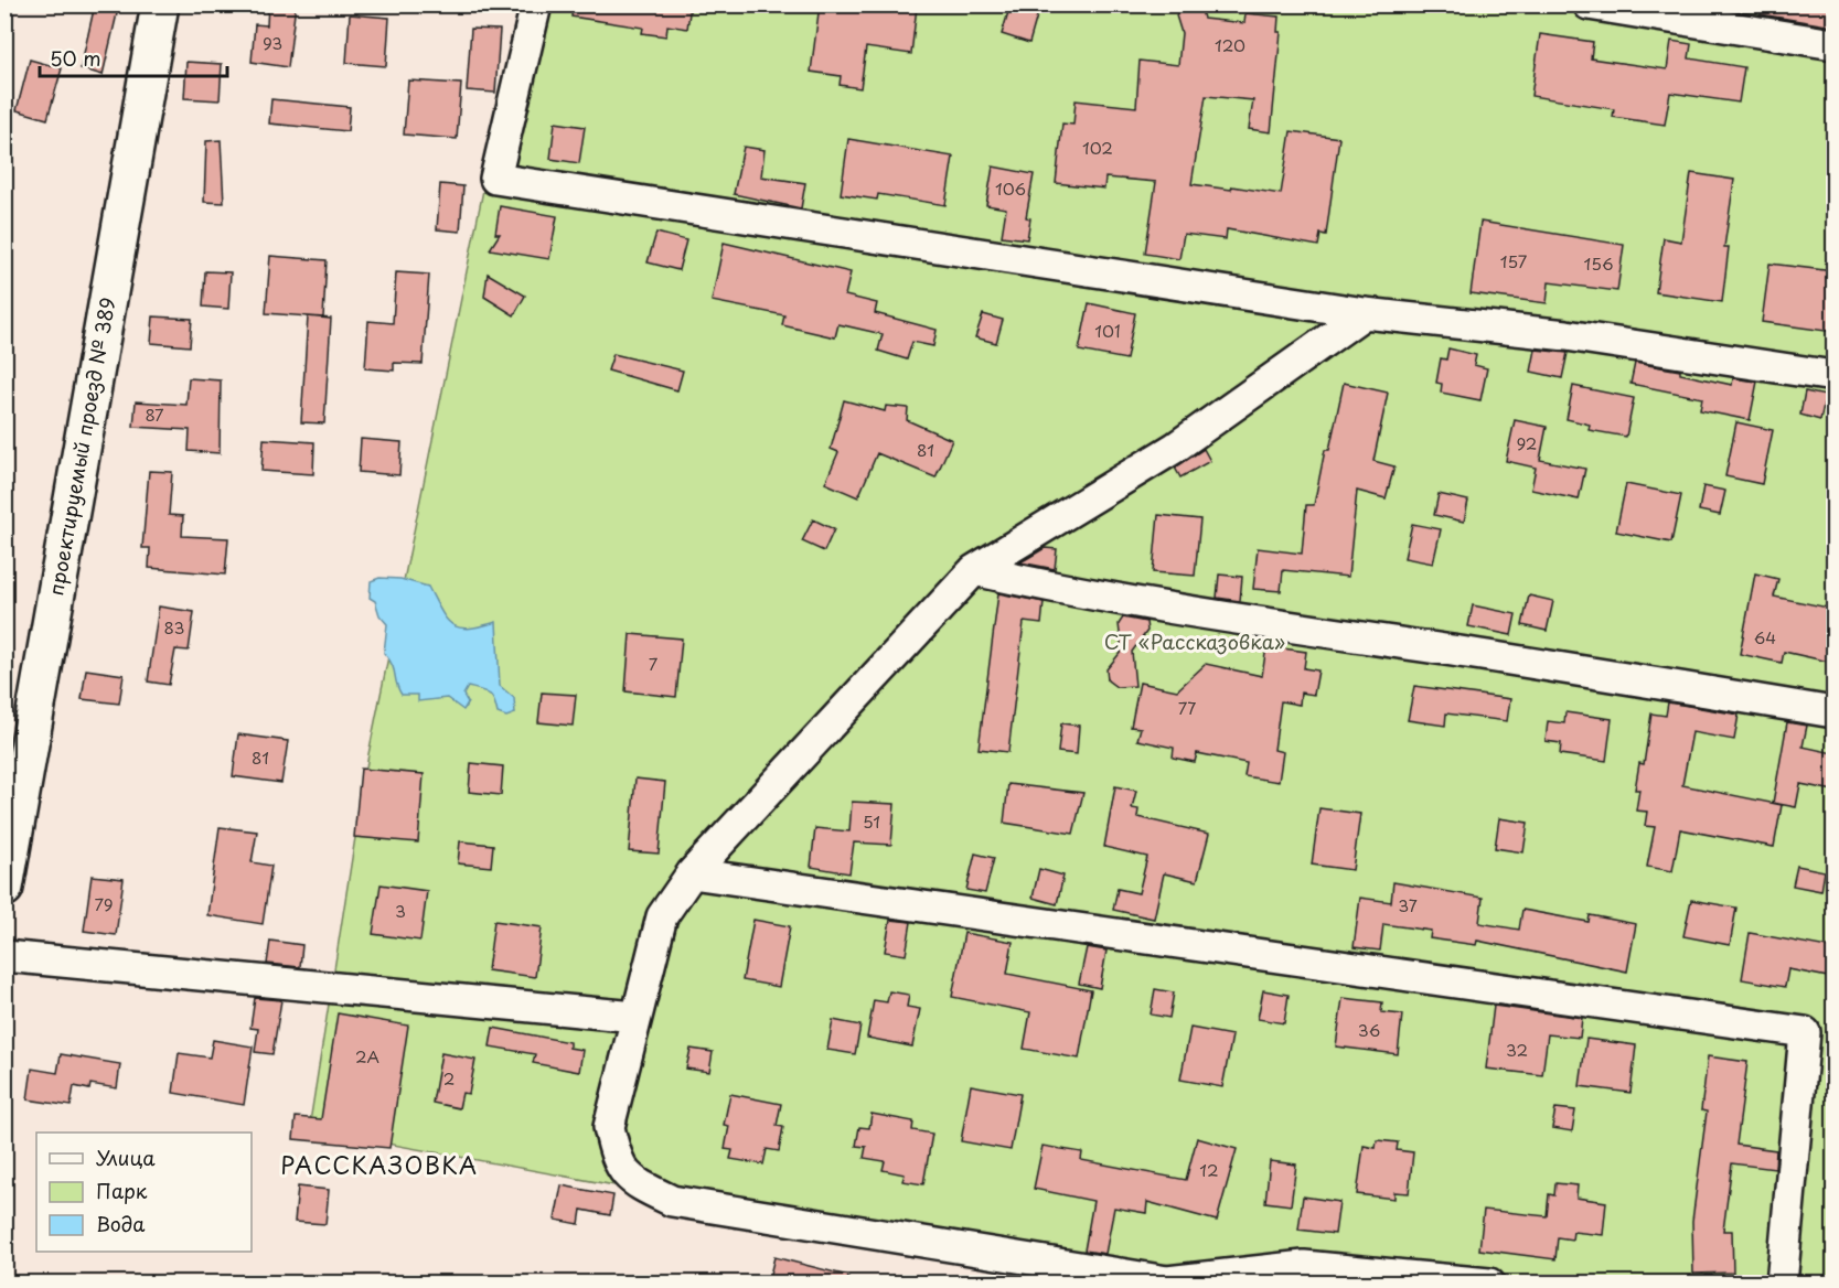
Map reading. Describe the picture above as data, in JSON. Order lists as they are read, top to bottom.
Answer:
{
  "streets": {
    "main road": ["проектируемый проезд № 389"]
  },
  "districts": ["РАССКАЗОВКА"],
  "parks": ["СТ «Рассказовка»"],
  "house_numbers": [
    "93",
    "120",
    "102",
    "106",
    "157",
    "156",
    "101",
    "87",
    "92",
    "81",
    "83",
    "64",
    "7",
    "77",
    "81",
    "51",
    "79",
    "37",
    "3",
    "36",
    "32",
    "2А",
    "2",
    "12"
  ],
  "legend": ["Улица", "Парк", "Вода"],
  "scale_bar": "50 m"
}
